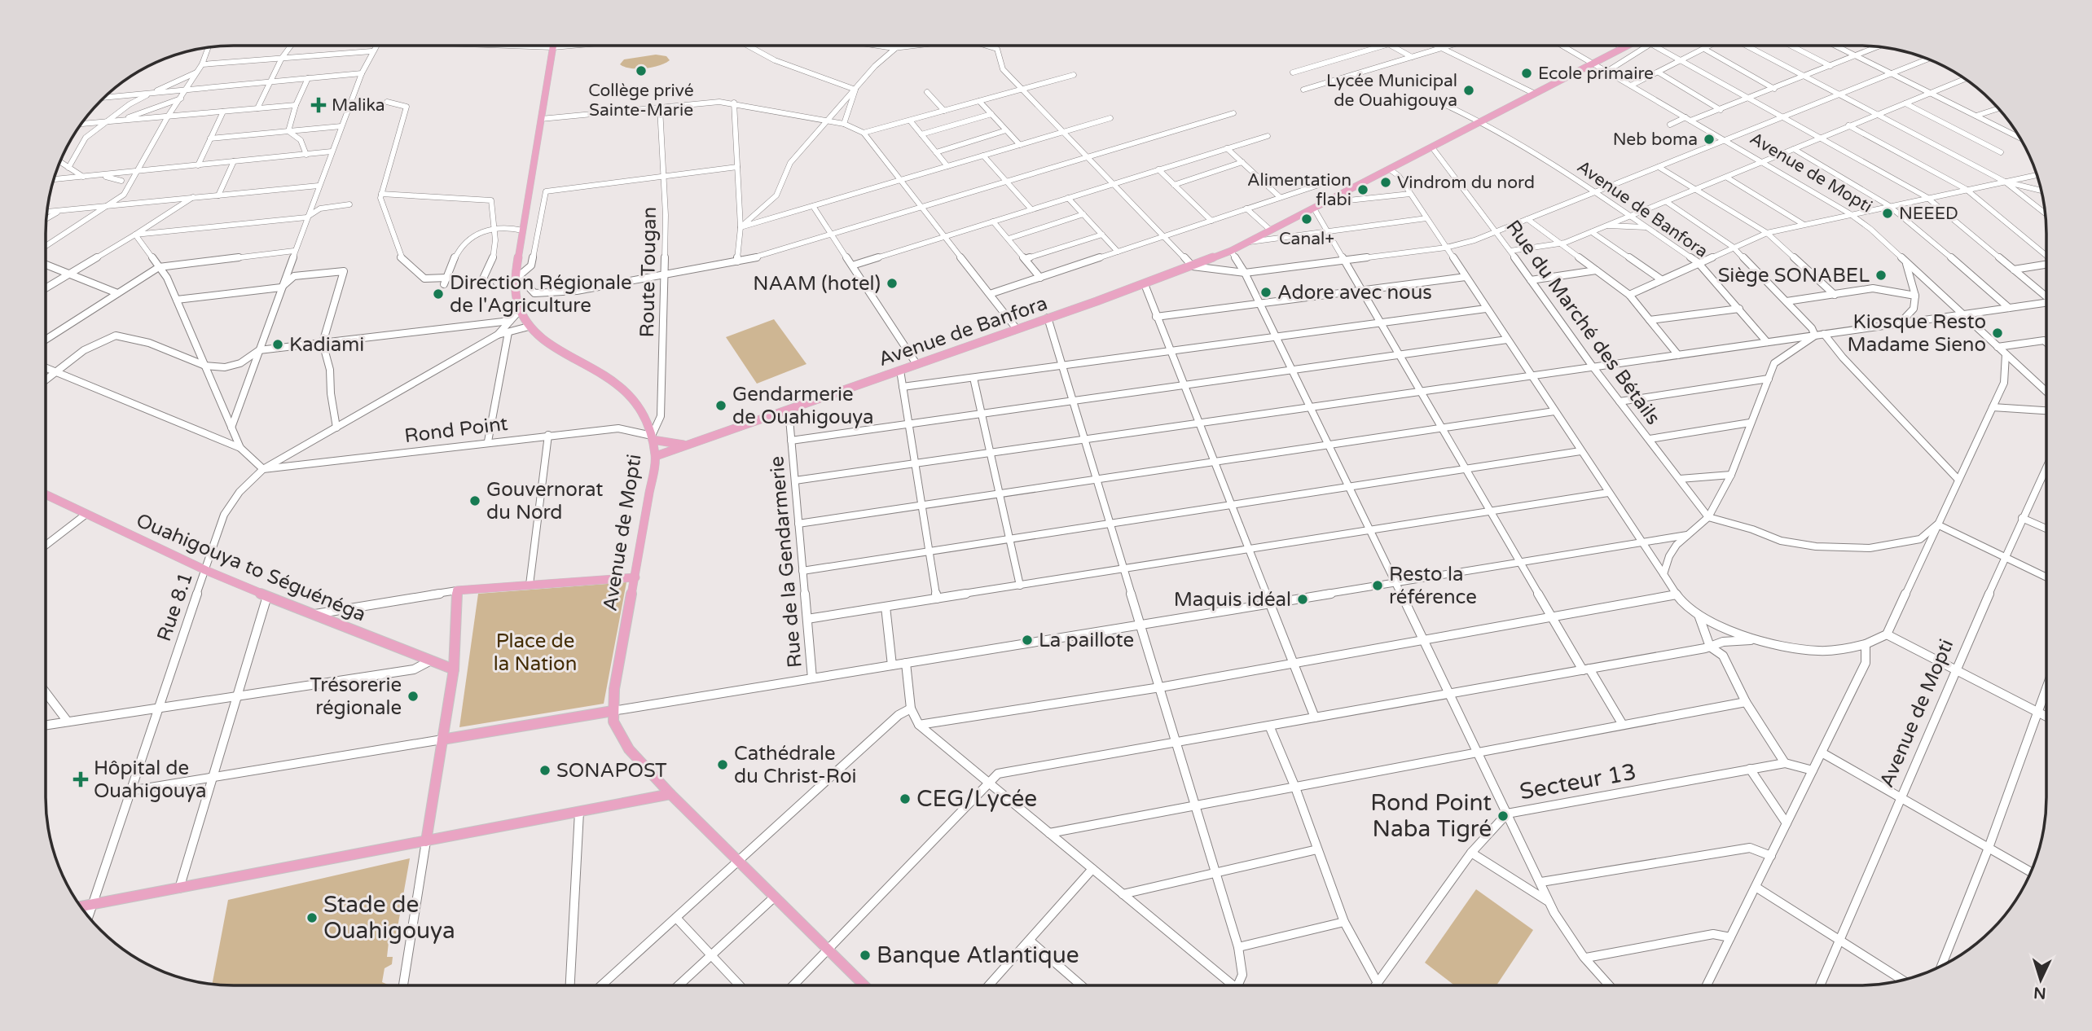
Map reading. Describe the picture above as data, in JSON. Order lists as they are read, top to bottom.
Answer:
{
  "streets": {
    "main road": ["Avenue de Mopti", "Avenue de Banfora", "Ouahigouya to Séguénéga"],
    "street": [
      "Route Tougan",
      "Rue du Marché des Bétails",
      "Rond Point",
      "Rue de la Gendarmerie",
      "Rue 8.1",
      "Secteur 13"
    ]
  },
  "crossings": [
    ["Avenue de Mopti", "Avenue de Banfora"],
    ["Avenue de Mopti", "Route Tougan"],
    ["Avenue de Mopti", "Rond Point"],
    ["Avenue de Mopti", "Rue 8.1"],
    ["Avenue de Banfora", "Rue du Marché des Bétails"],
    ["Avenue de Banfora", "Rue de la Gendarmerie"],
    ["Route Tougan", "Rond Point"],
    ["Rond Point", "Rue 8.1"],
    ["Ouahigouya to Séguénéga", "Rue 8.1"]
  ],
  "parks": ["Place de la Nation"],
  "places": {
    "other": [
      "Collège privé Sainte-Marie",
      "Ecole primaire",
      "Lycée Municipal de Ouahigouya",
      "Neb boma",
      "Vindrom du nord",
      "Alimentation flabi",
      "NEEED",
      "Canal+",
      "Siège SONABEL",
      "NAAM (hotel)",
      "Adore avec nous",
      "Direction Régionale de l'Agriculture",
      "Kiosque Resto Madame Sieno",
      "Kadiami",
      "Gendarmerie de Ouahigouya",
      "Gouvernorat du Nord",
      "Resto la référence",
      "Maquis idéal",
      "La paillote",
      "Trésorerie régionale",
      "Cathédrale du Christ-Roi",
      "SONAPOST",
      "CEG/Lycée",
      "Rond Point Naba Tigré",
      "Stade de Ouahigouya",
      "Banque Atlantique"
    ],
    "health": ["Malika", "Hôpital de Ouahigouya"]
  },
  "north": "bottom"
}
